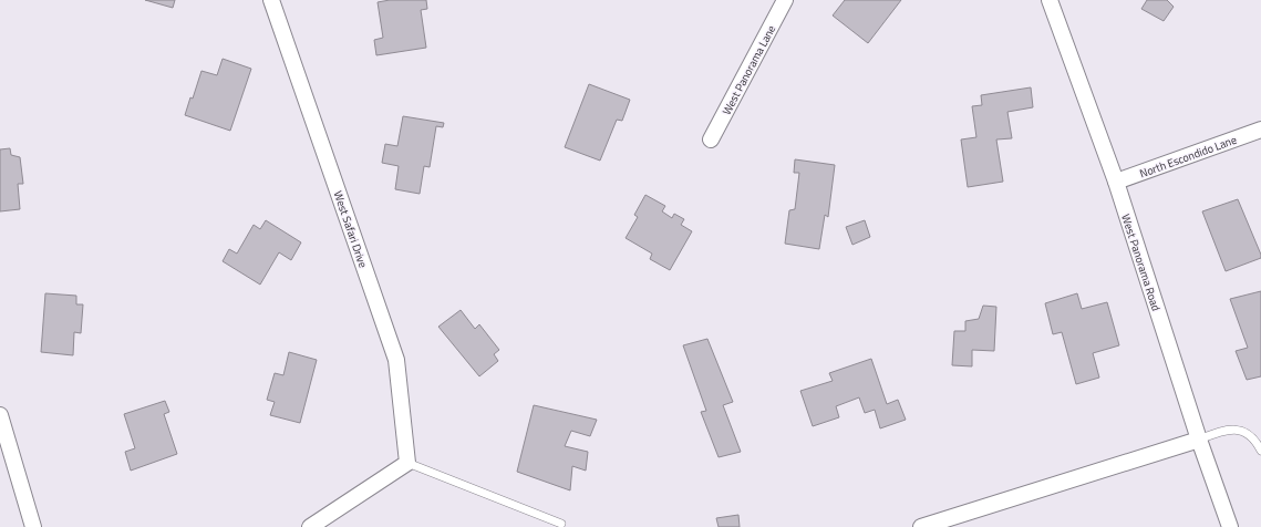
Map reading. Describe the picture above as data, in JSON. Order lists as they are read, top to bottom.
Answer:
{
  "streets": {
    "street": [
      "West Panorama Lane",
      "North Escondido Lane",
      "West Safari Drive",
      "West Panorama Road"
    ]
  },
  "crossings": [
    ["North Escondido Lane", "West Panorama Road"]
  ]
}
